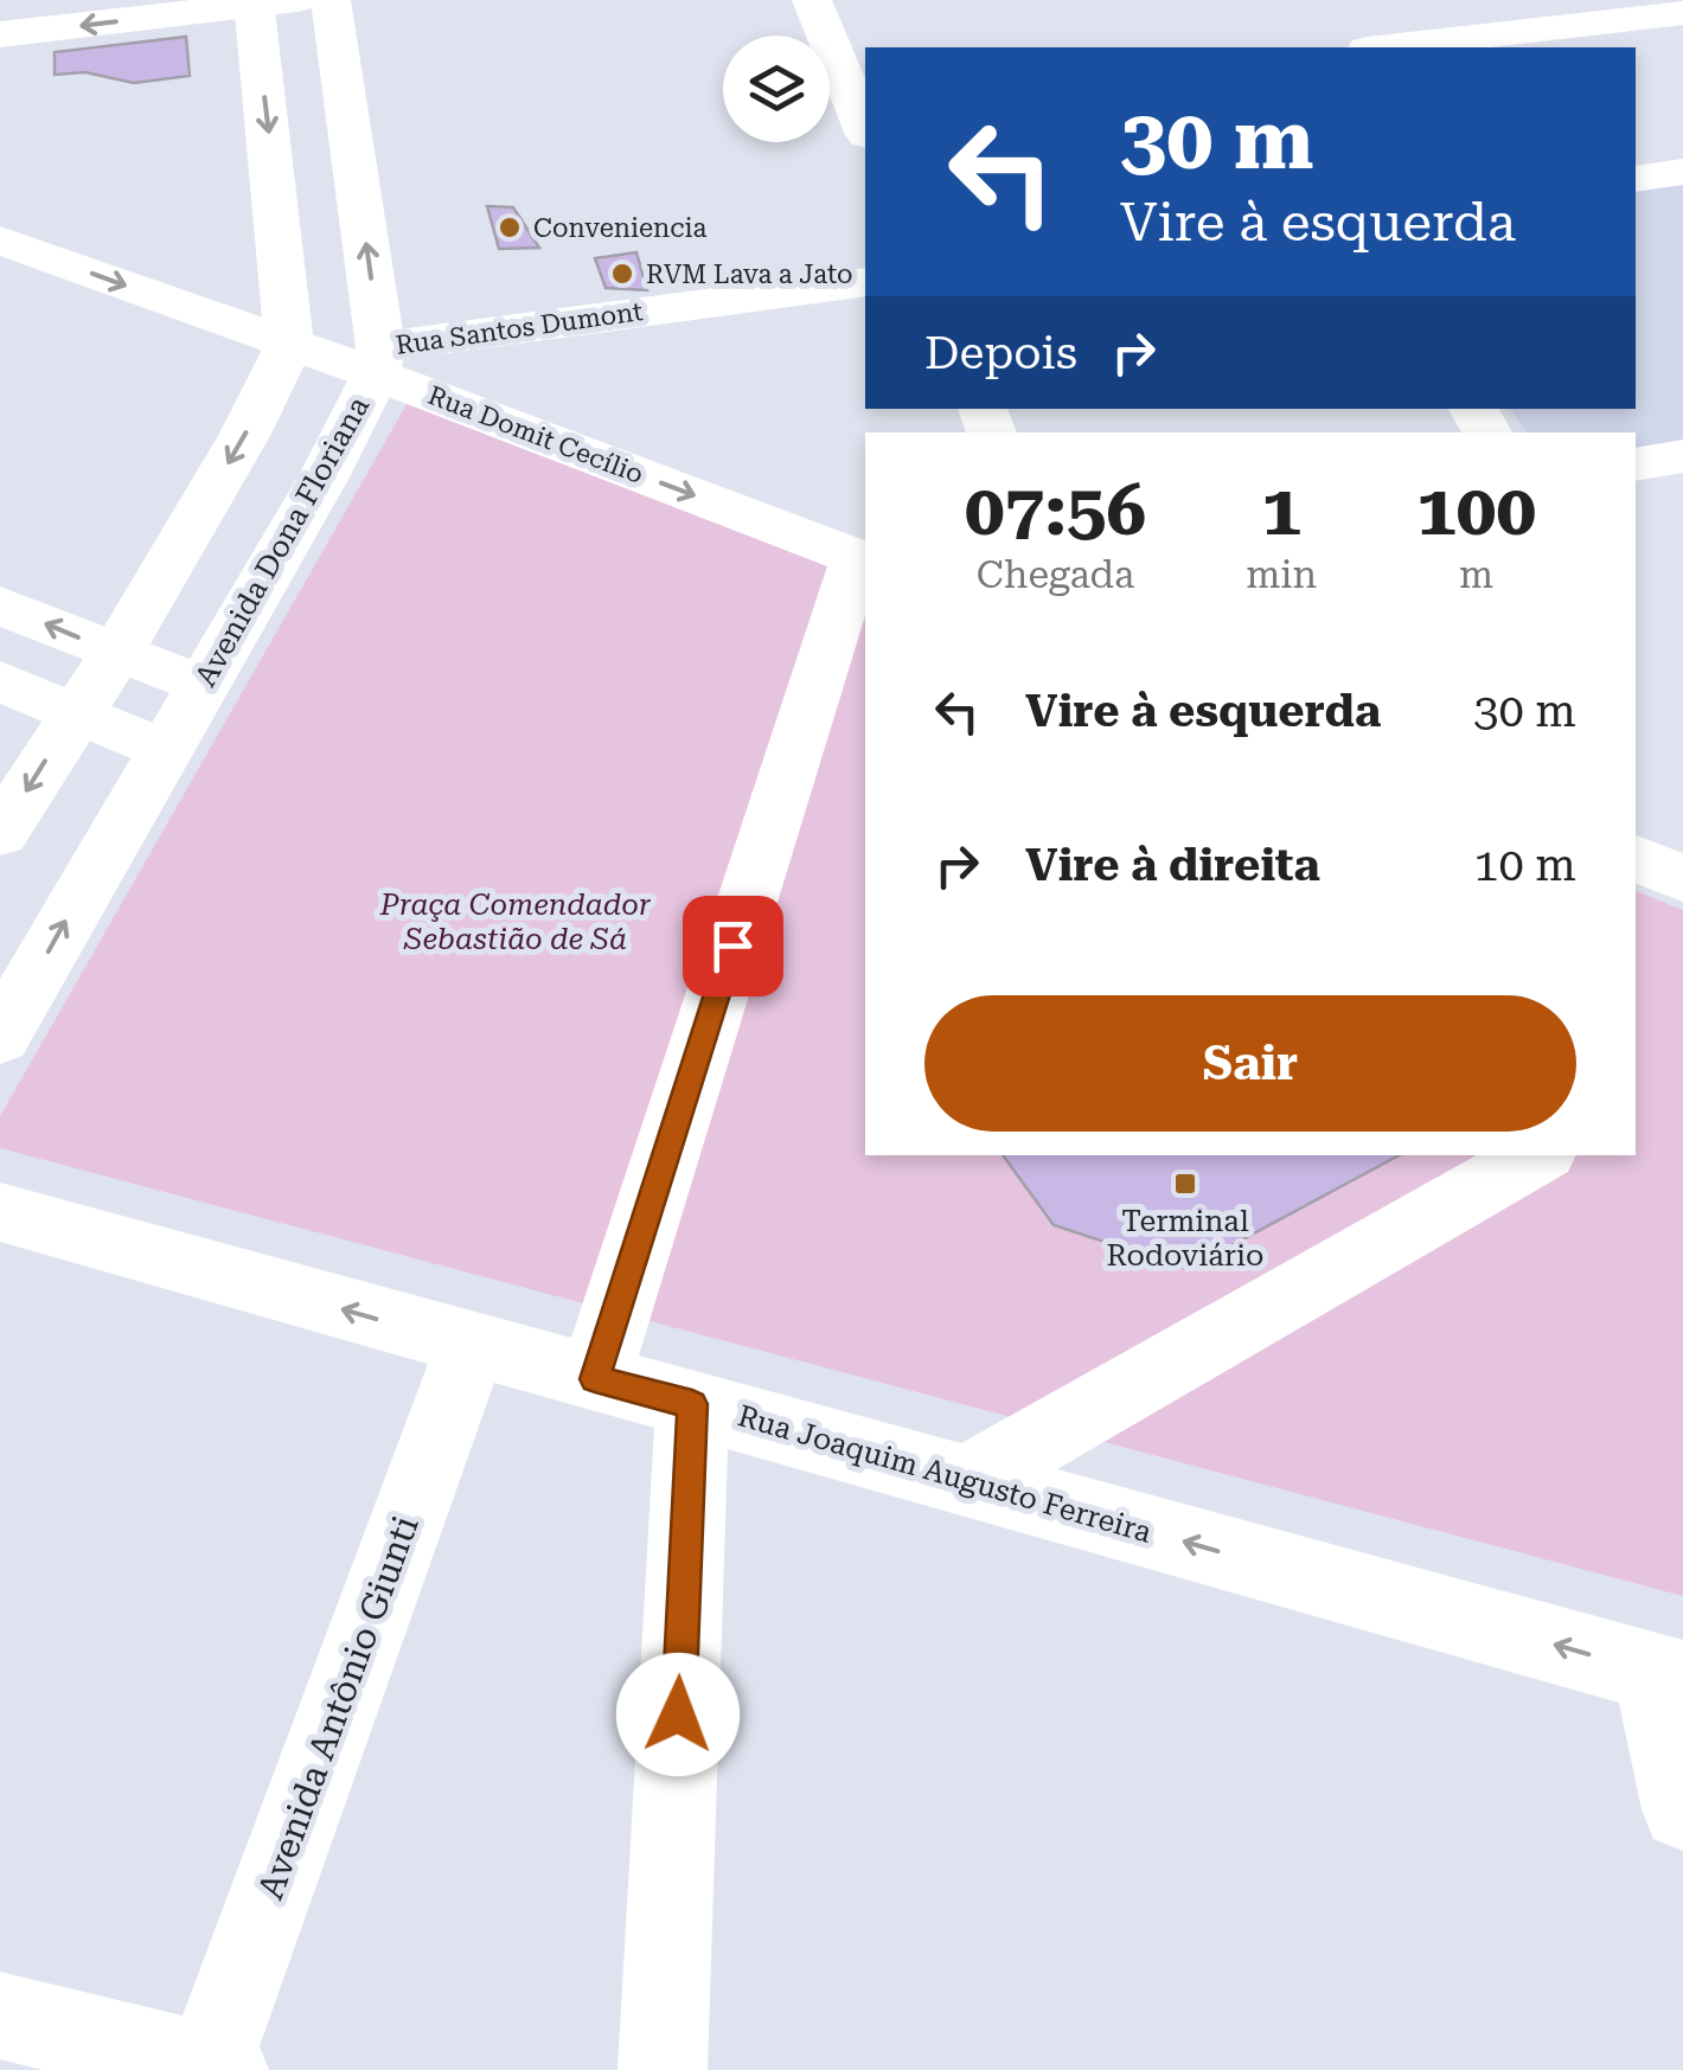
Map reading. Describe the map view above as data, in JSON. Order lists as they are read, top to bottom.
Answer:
{
  "streets": {
    "street": [
      "Rua Santos Dumont",
      "Rua Domit Cecílio",
      "Avenida Dona Floriana",
      "Rua Joaquim Augusto Ferreira",
      "Avenida Antônio Giunti"
    ]
  },
  "crossings": [
    ["Rua Santos Dumont", "Rua Domit Cecílio"],
    ["Rua Santos Dumont", "Avenida Dona Floriana"],
    ["Rua Domit Cecílio", "Avenida Dona Floriana"],
    ["Rua Joaquim Augusto Ferreira", "Avenida Antônio Giunti"]
  ],
  "one_way": ["Rua Joaquim Augusto Ferreira"],
  "parks": ["Praça Comendador Sebastião de Sá"],
  "places": {
    "other": ["Conveniencia", "RVM Lava a Jato"],
    "transit": ["Terminal Rodoviário"]
  },
  "page": {
    "turn": ["30 m", "Vire à esquerda"],
    "then": "Depois",
    "eta": [
      "07:56",
      "Chegada",
      "1",
      "min",
      "100",
      "m"
    ],
    "list": [
      {
        "name": "Vire à esquerda",
        "value": "30 m"
      },
      {
        "name": "Vire à direita",
        "value": "10 m"
      }
    ],
    "buttons": "Sair"
  }
}
